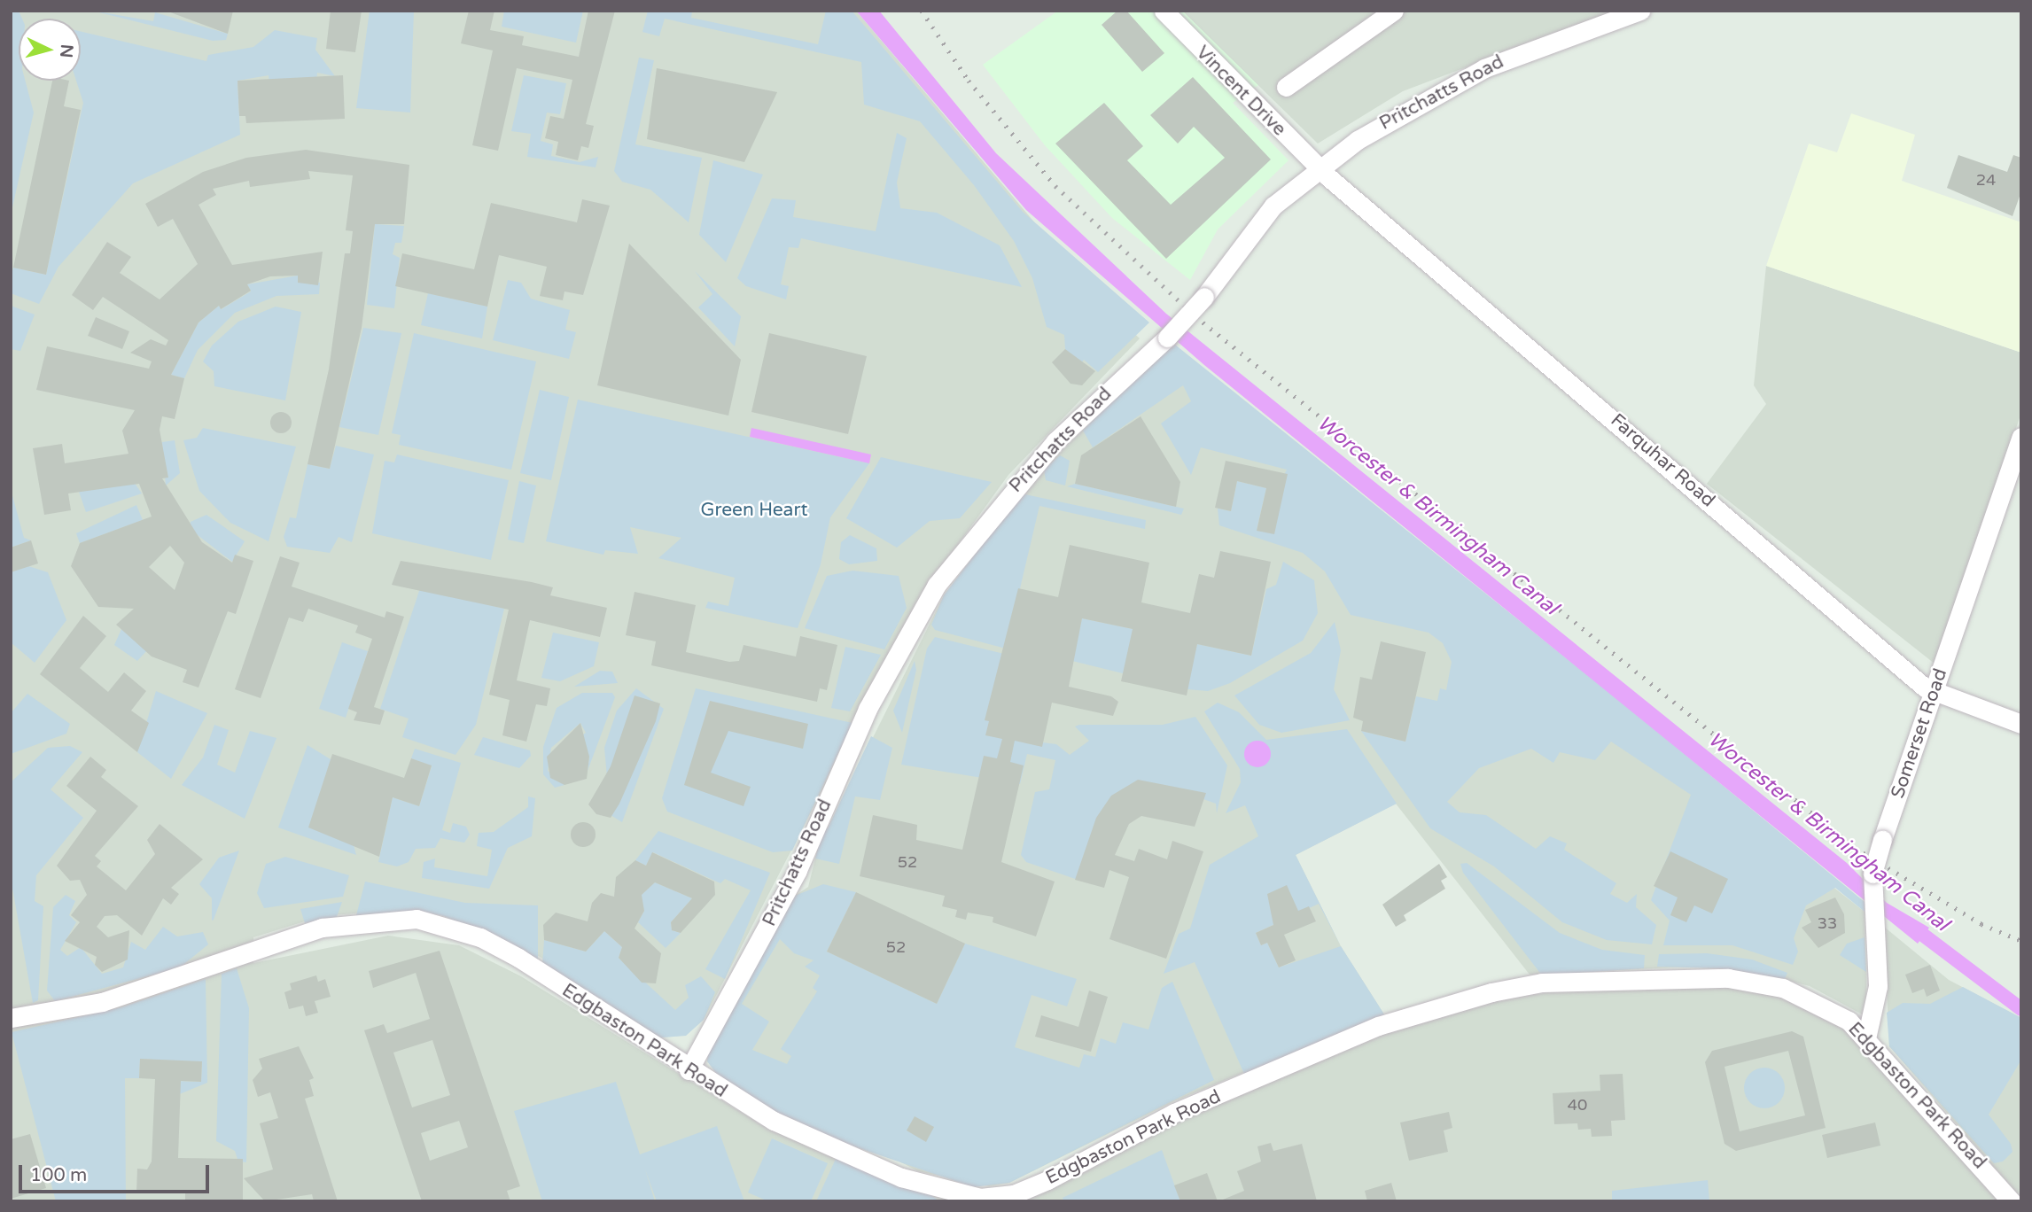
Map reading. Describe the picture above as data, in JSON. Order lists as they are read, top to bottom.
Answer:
{
  "streets": {
    "street": [
      "Vincent Drive",
      "Pritchatts Road",
      "Farquhar Road",
      "Somerset Road",
      "Edgbaston Park Road"
    ]
  },
  "crossings": [
    ["Vincent Drive", "Pritchatts Road"],
    ["Vincent Drive", "Farquhar Road"],
    ["Pritchatts Road", "Farquhar Road"],
    ["Pritchatts Road", "Edgbaston Park Road"],
    ["Farquhar Road", "Somerset Road"],
    ["Somerset Road", "Edgbaston Park Road"]
  ],
  "water": ["Worcester & Birmingham Canal"],
  "parks": ["Green Heart"],
  "house_numbers": [
    "24",
    "52",
    "33",
    "52",
    "40"
  ],
  "scale_bar": "100 m",
  "north": "right"
}
